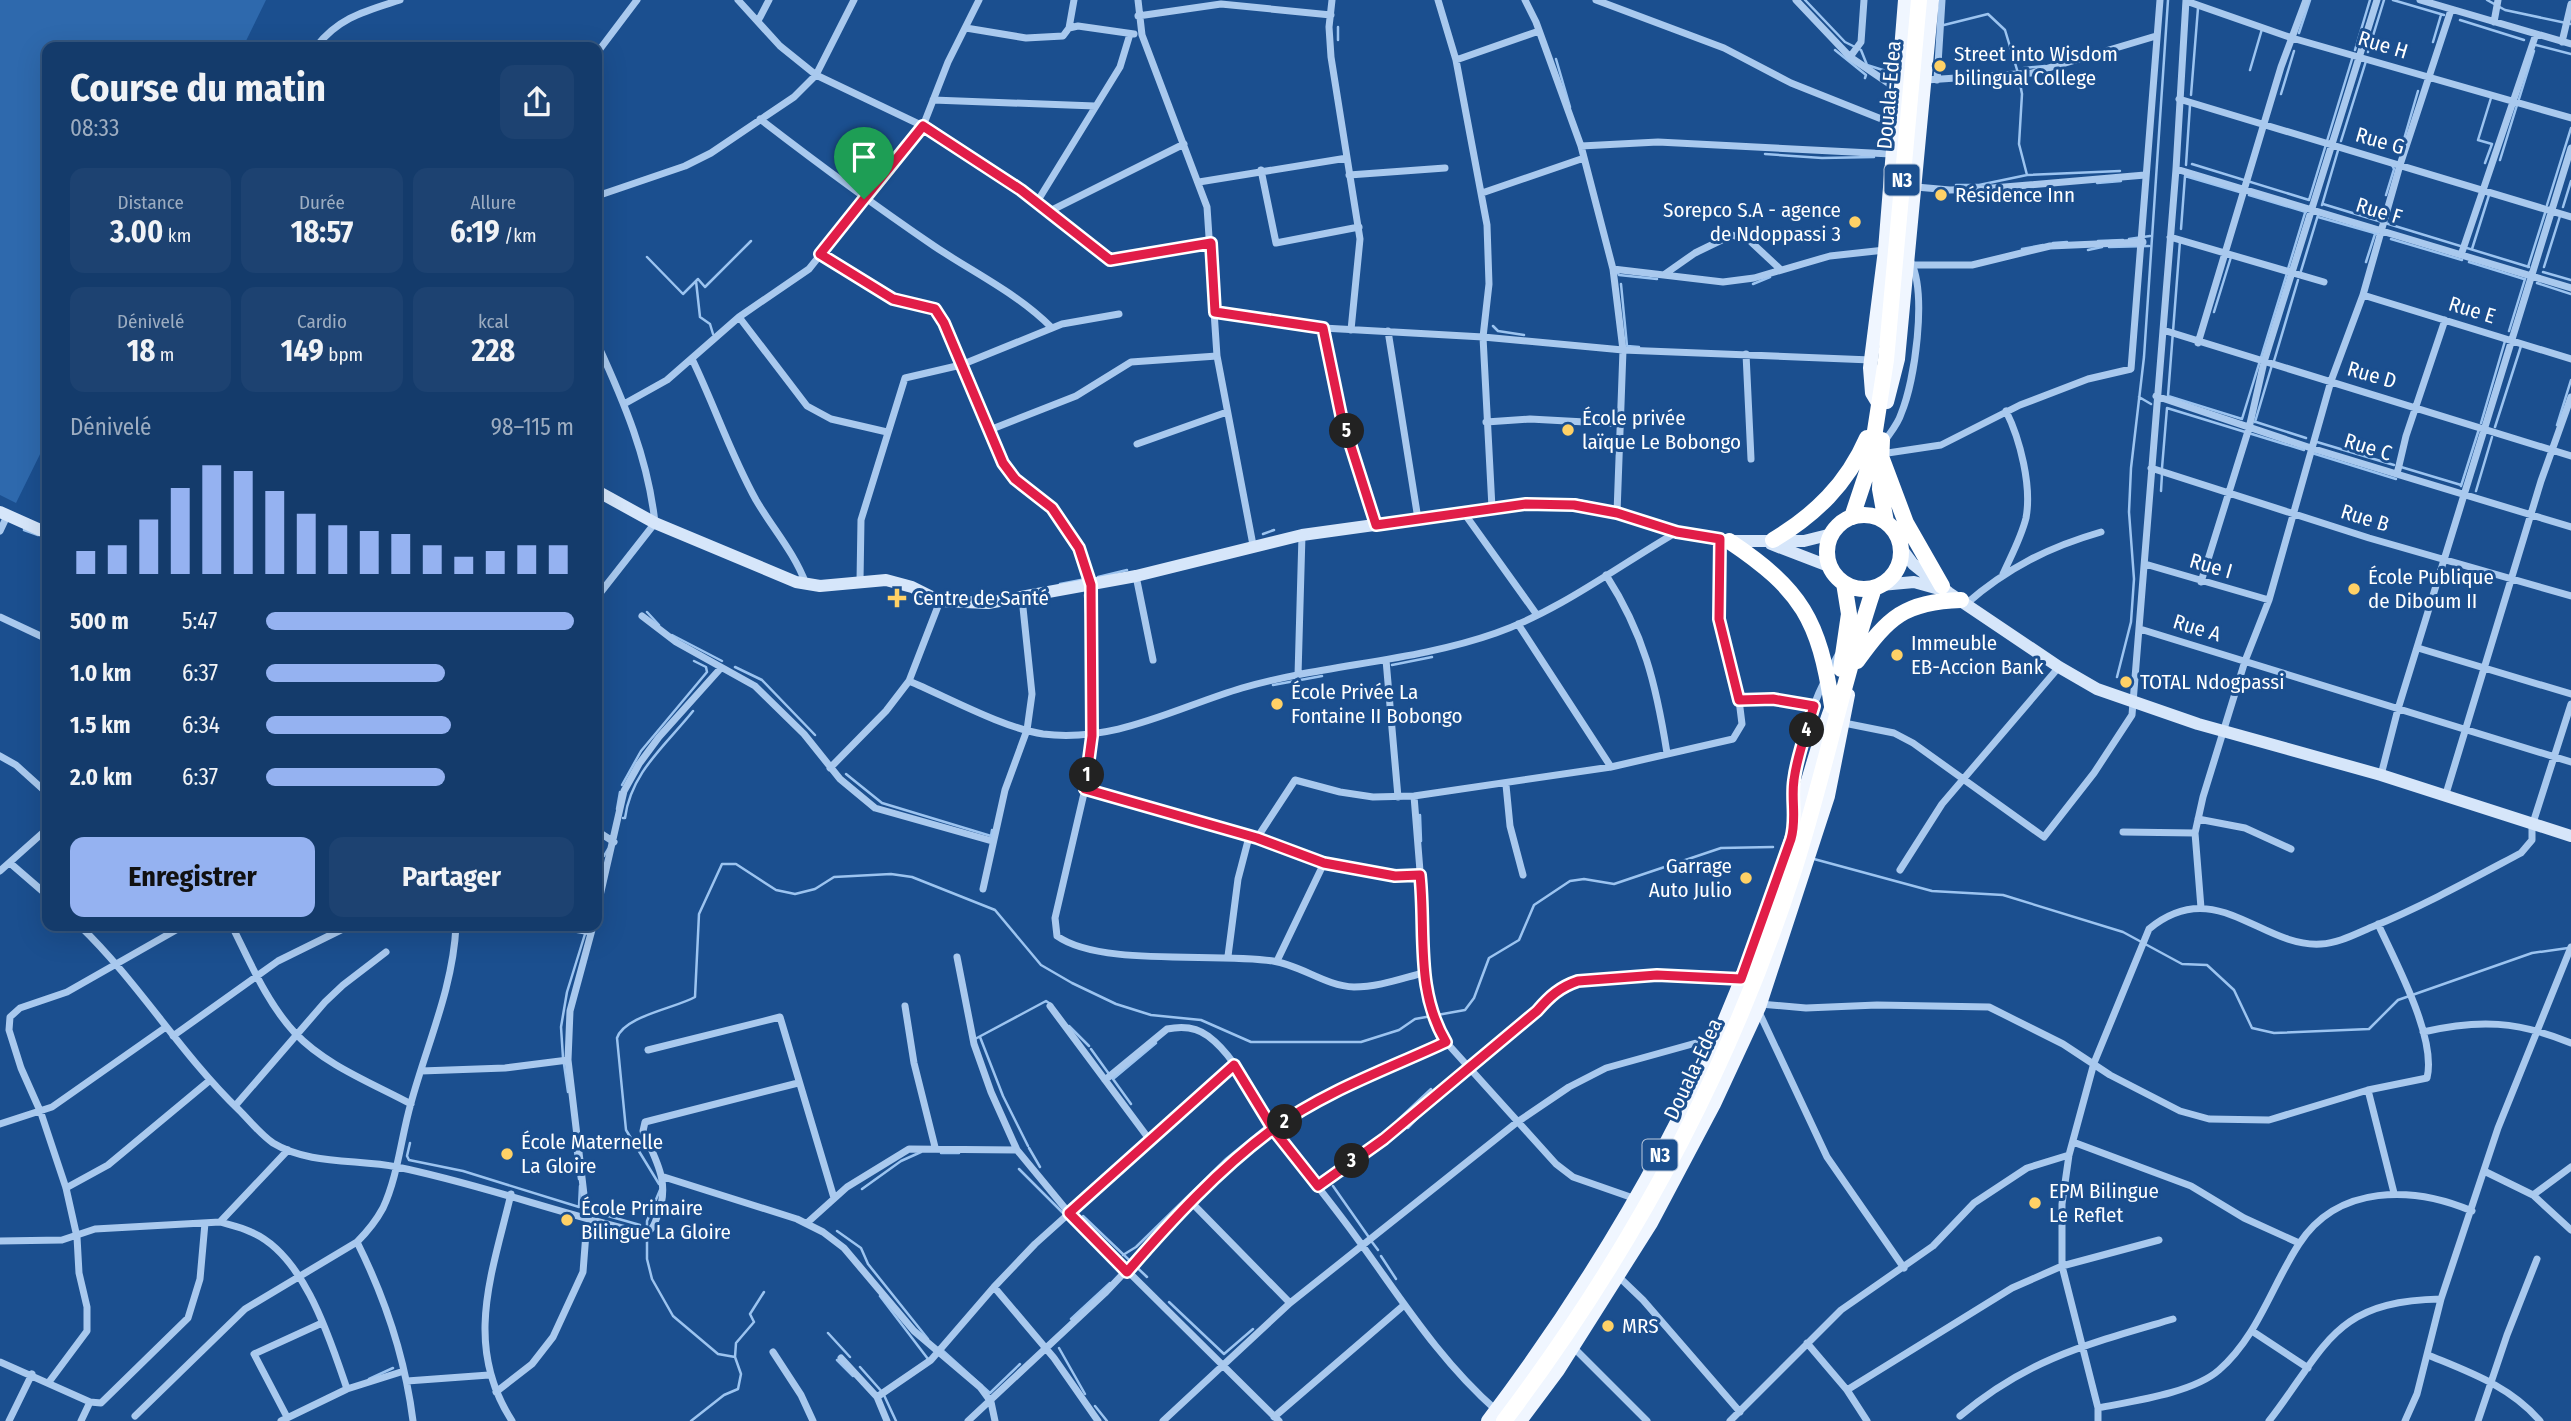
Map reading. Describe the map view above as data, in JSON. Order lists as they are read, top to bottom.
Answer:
{
  "streets": {
    "highway": ["Douala-Edea", "N3"],
    "street": [
      "Rue H",
      "Rue G",
      "Rue F",
      "Rue E",
      "Rue D",
      "Rue C",
      "Rue B",
      "Rue I",
      "Rue A"
    ]
  },
  "crossings": [
    ["Douala-Edea", "N3"]
  ],
  "places": {
    "other": [
      "Street into Wisdom bilingual College",
      "Résidence Inn",
      "Sorepco S.A - agence de Ndoppassi 3",
      "École privée laïque Le Bobongo",
      "École Publique de Diboum II",
      "Immeuble EB-Accion Bank",
      "TOTAL Ndogpassi",
      "École Privée La Fontaine II Bobongo",
      "Garrage Auto Julio",
      "École Maternelle La Gloire",
      "EPM Bilingue Le Reflet",
      "École Primaire Bilingue La Gloire",
      "MRS"
    ],
    "health": ["Centre de Santé"]
  },
  "page": {
    "heading": ["Course du matin", "08:33"],
    "stats": [
      ["Distance", "3.00 km"],
      ["Durée", "18:57"],
      ["Allure", "6:19 /km"],
      ["Dénivelé", "18 m"],
      ["Cardio", "149 bpm"],
      ["kcal", "228"]
    ],
    "chart": ["Dénivelé", "98–115 m"],
    "pins": [
      "5",
      "4",
      "1",
      "2",
      "3"
    ],
    "list": [
      {
        "name": "500 m",
        "note": "5:47"
      },
      {
        "name": "1.0 km",
        "note": "6:37"
      },
      {
        "name": "1.5 km",
        "note": "6:34"
      },
      {
        "name": "2.0 km",
        "note": "6:37"
      }
    ],
    "buttons": ["Enregistrer", "Partager"]
  }
}
